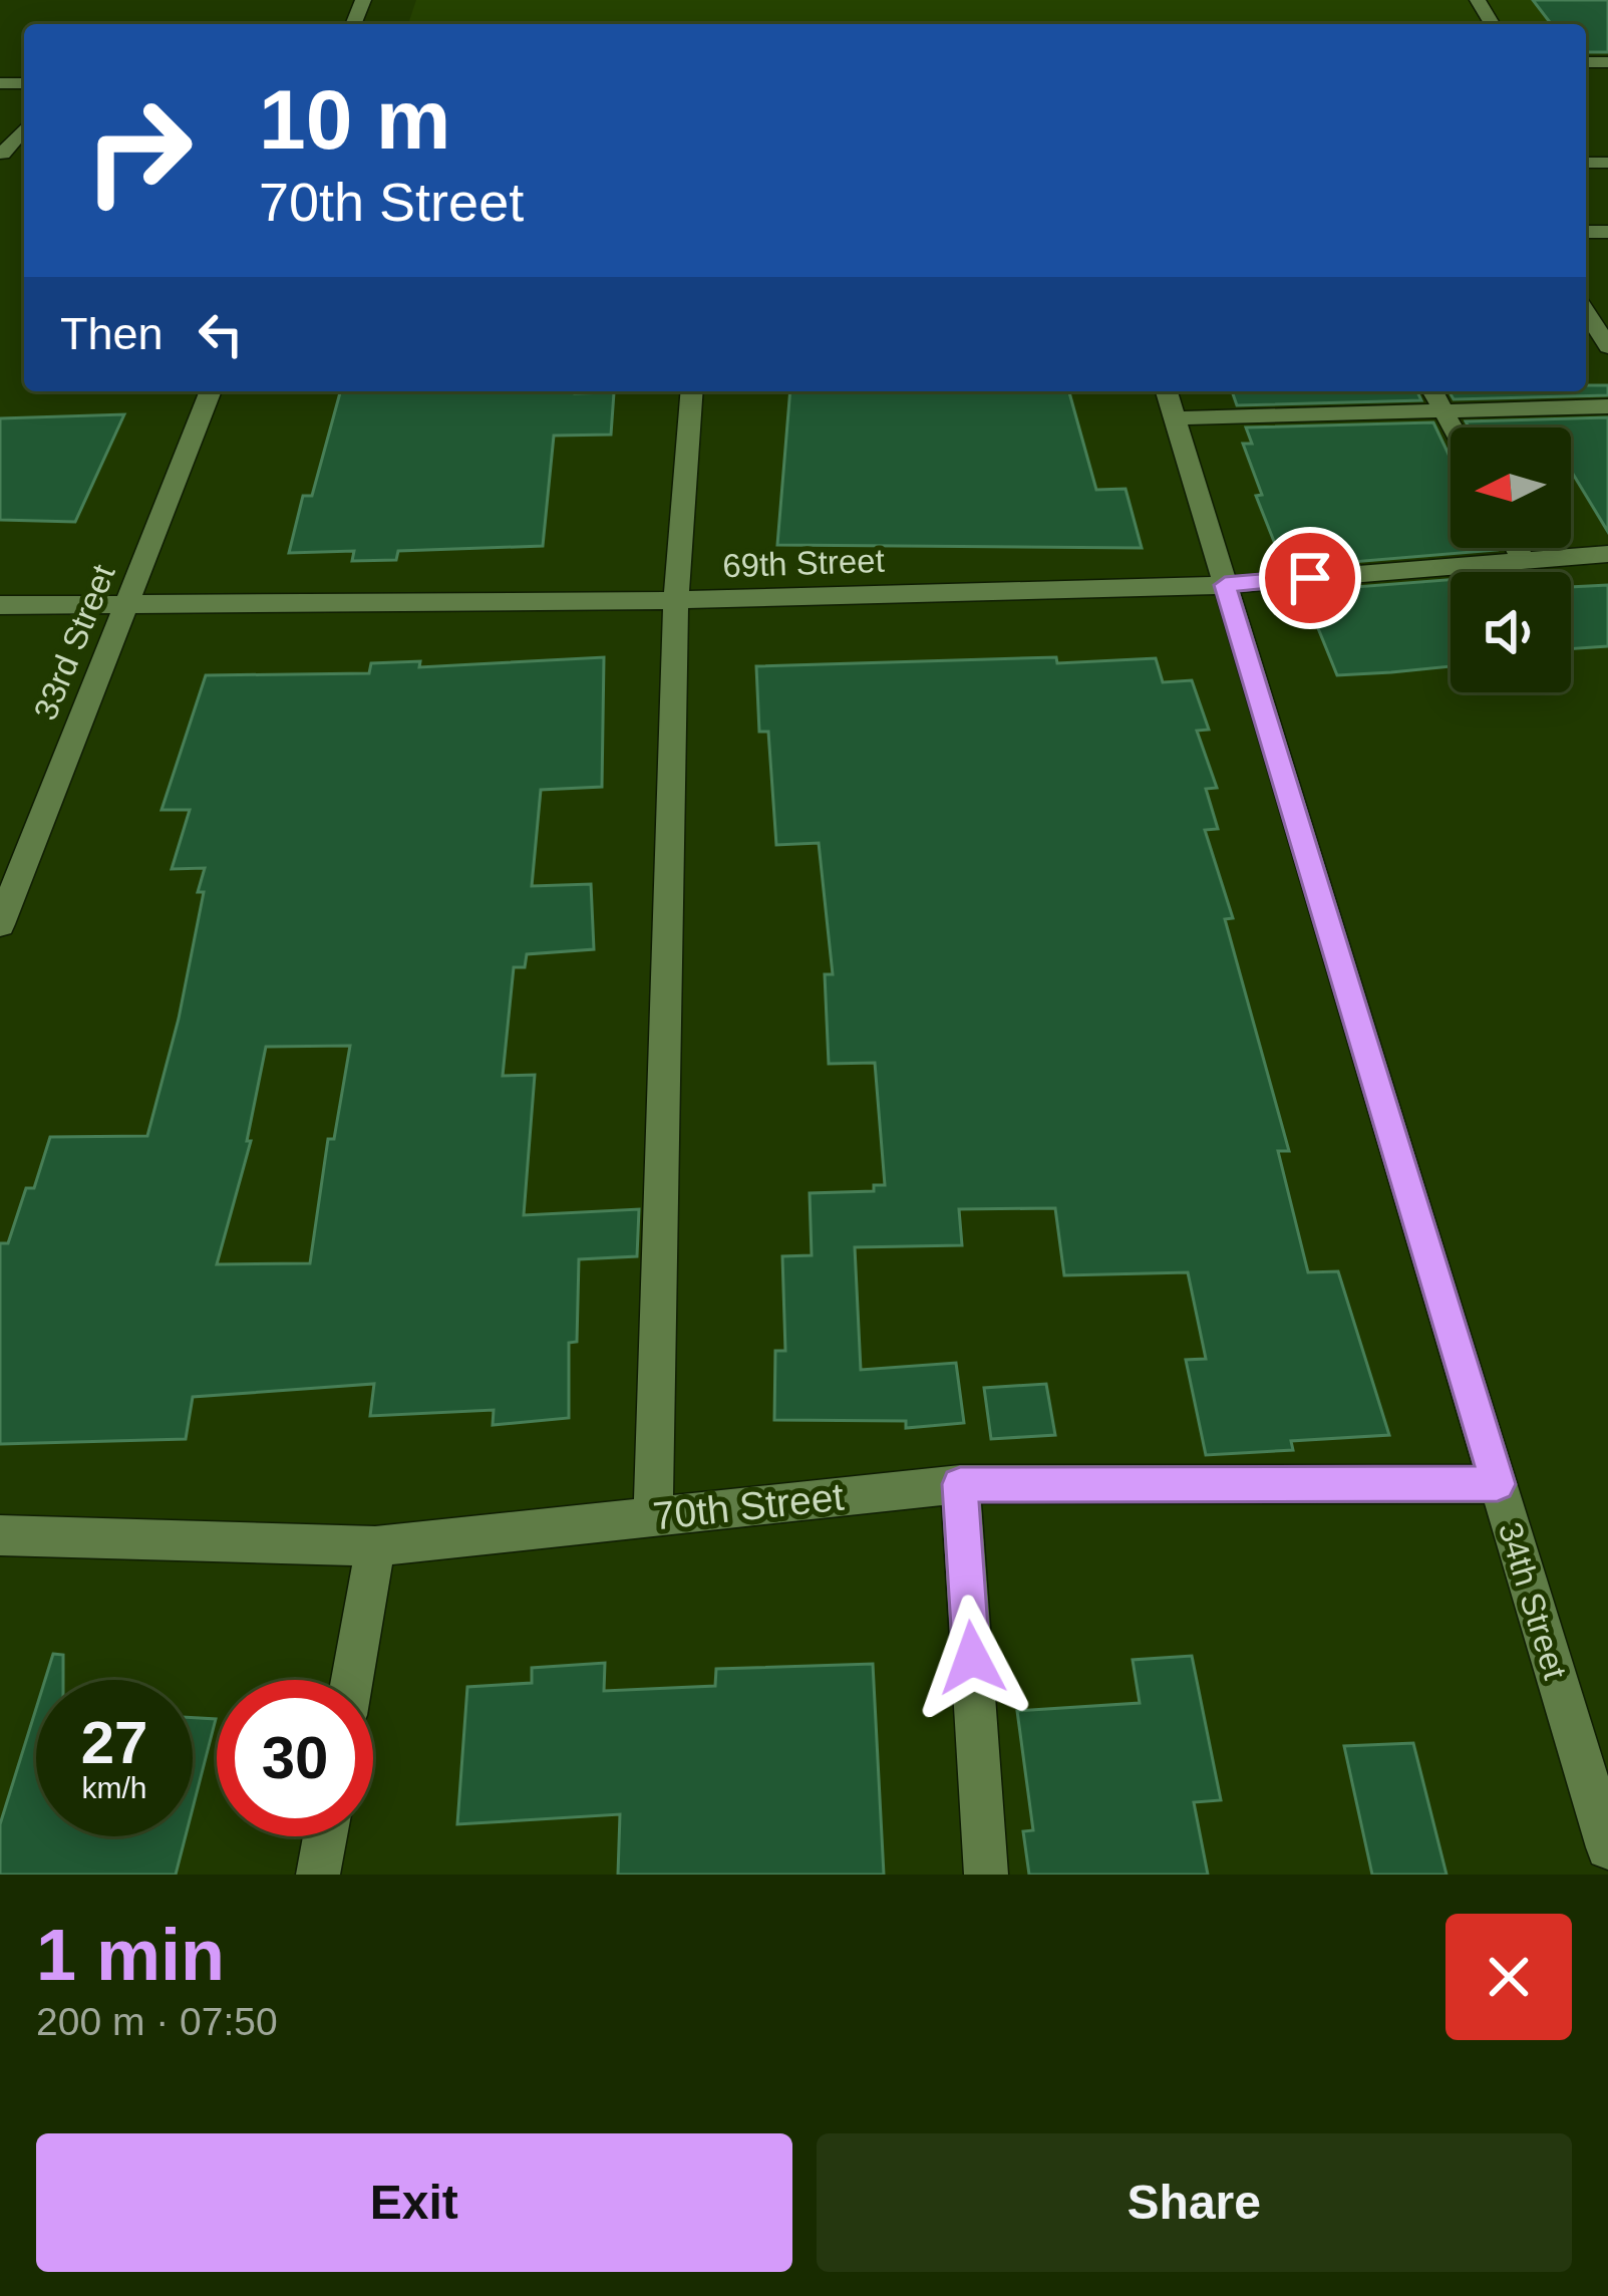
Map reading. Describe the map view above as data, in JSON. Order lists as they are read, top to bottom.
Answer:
{
  "streets": {
    "street": [
      "69th Street",
      "33rd Street",
      "70th Street",
      "34th Street"
    ]
  },
  "crossings": [
    ["69th Street", "33rd Street"],
    ["69th Street", "34th Street"],
    ["70th Street", "34th Street"]
  ],
  "north": "left",
  "page": {
    "turn": ["10 m", "70th Street"],
    "then": "Then",
    "speed": "27 km/h",
    "limit": "30",
    "heading": ["1 min", "200 m · 07:50"],
    "buttons": ["Exit", "Share"]
  }
}
